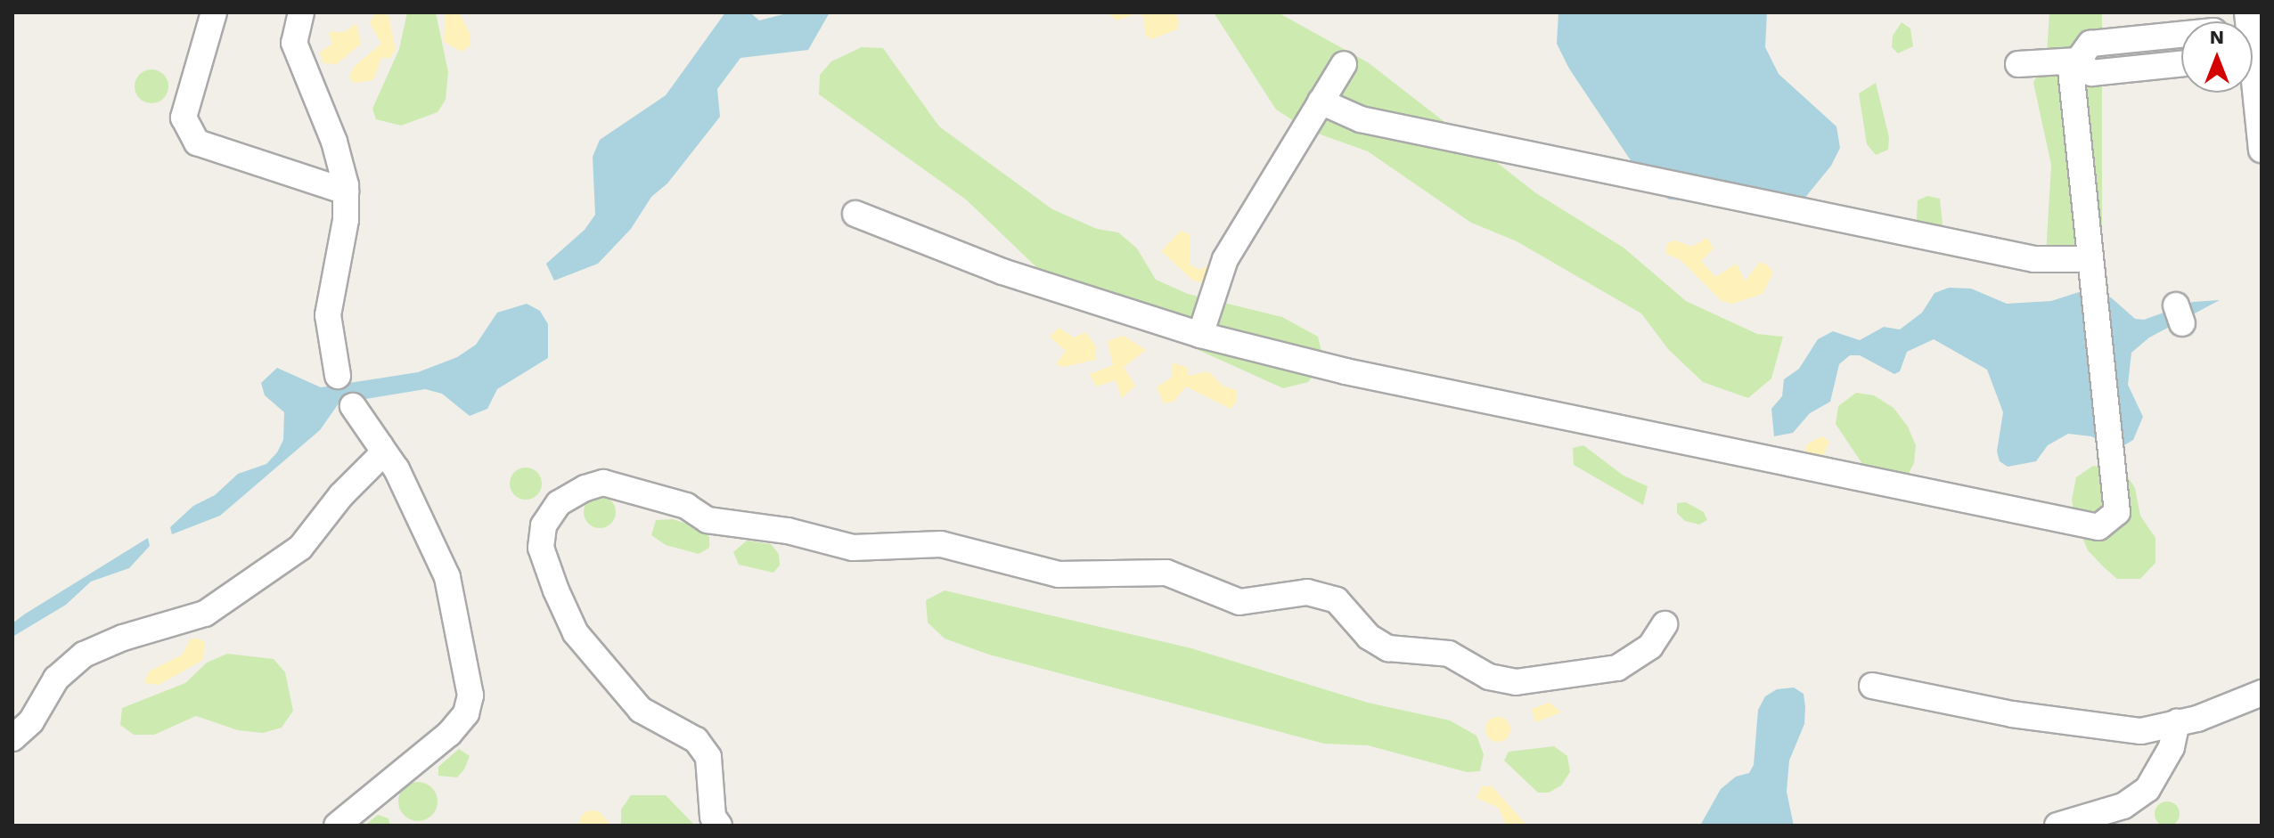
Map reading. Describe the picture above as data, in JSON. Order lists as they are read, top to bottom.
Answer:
{
  "north": "top"
}
